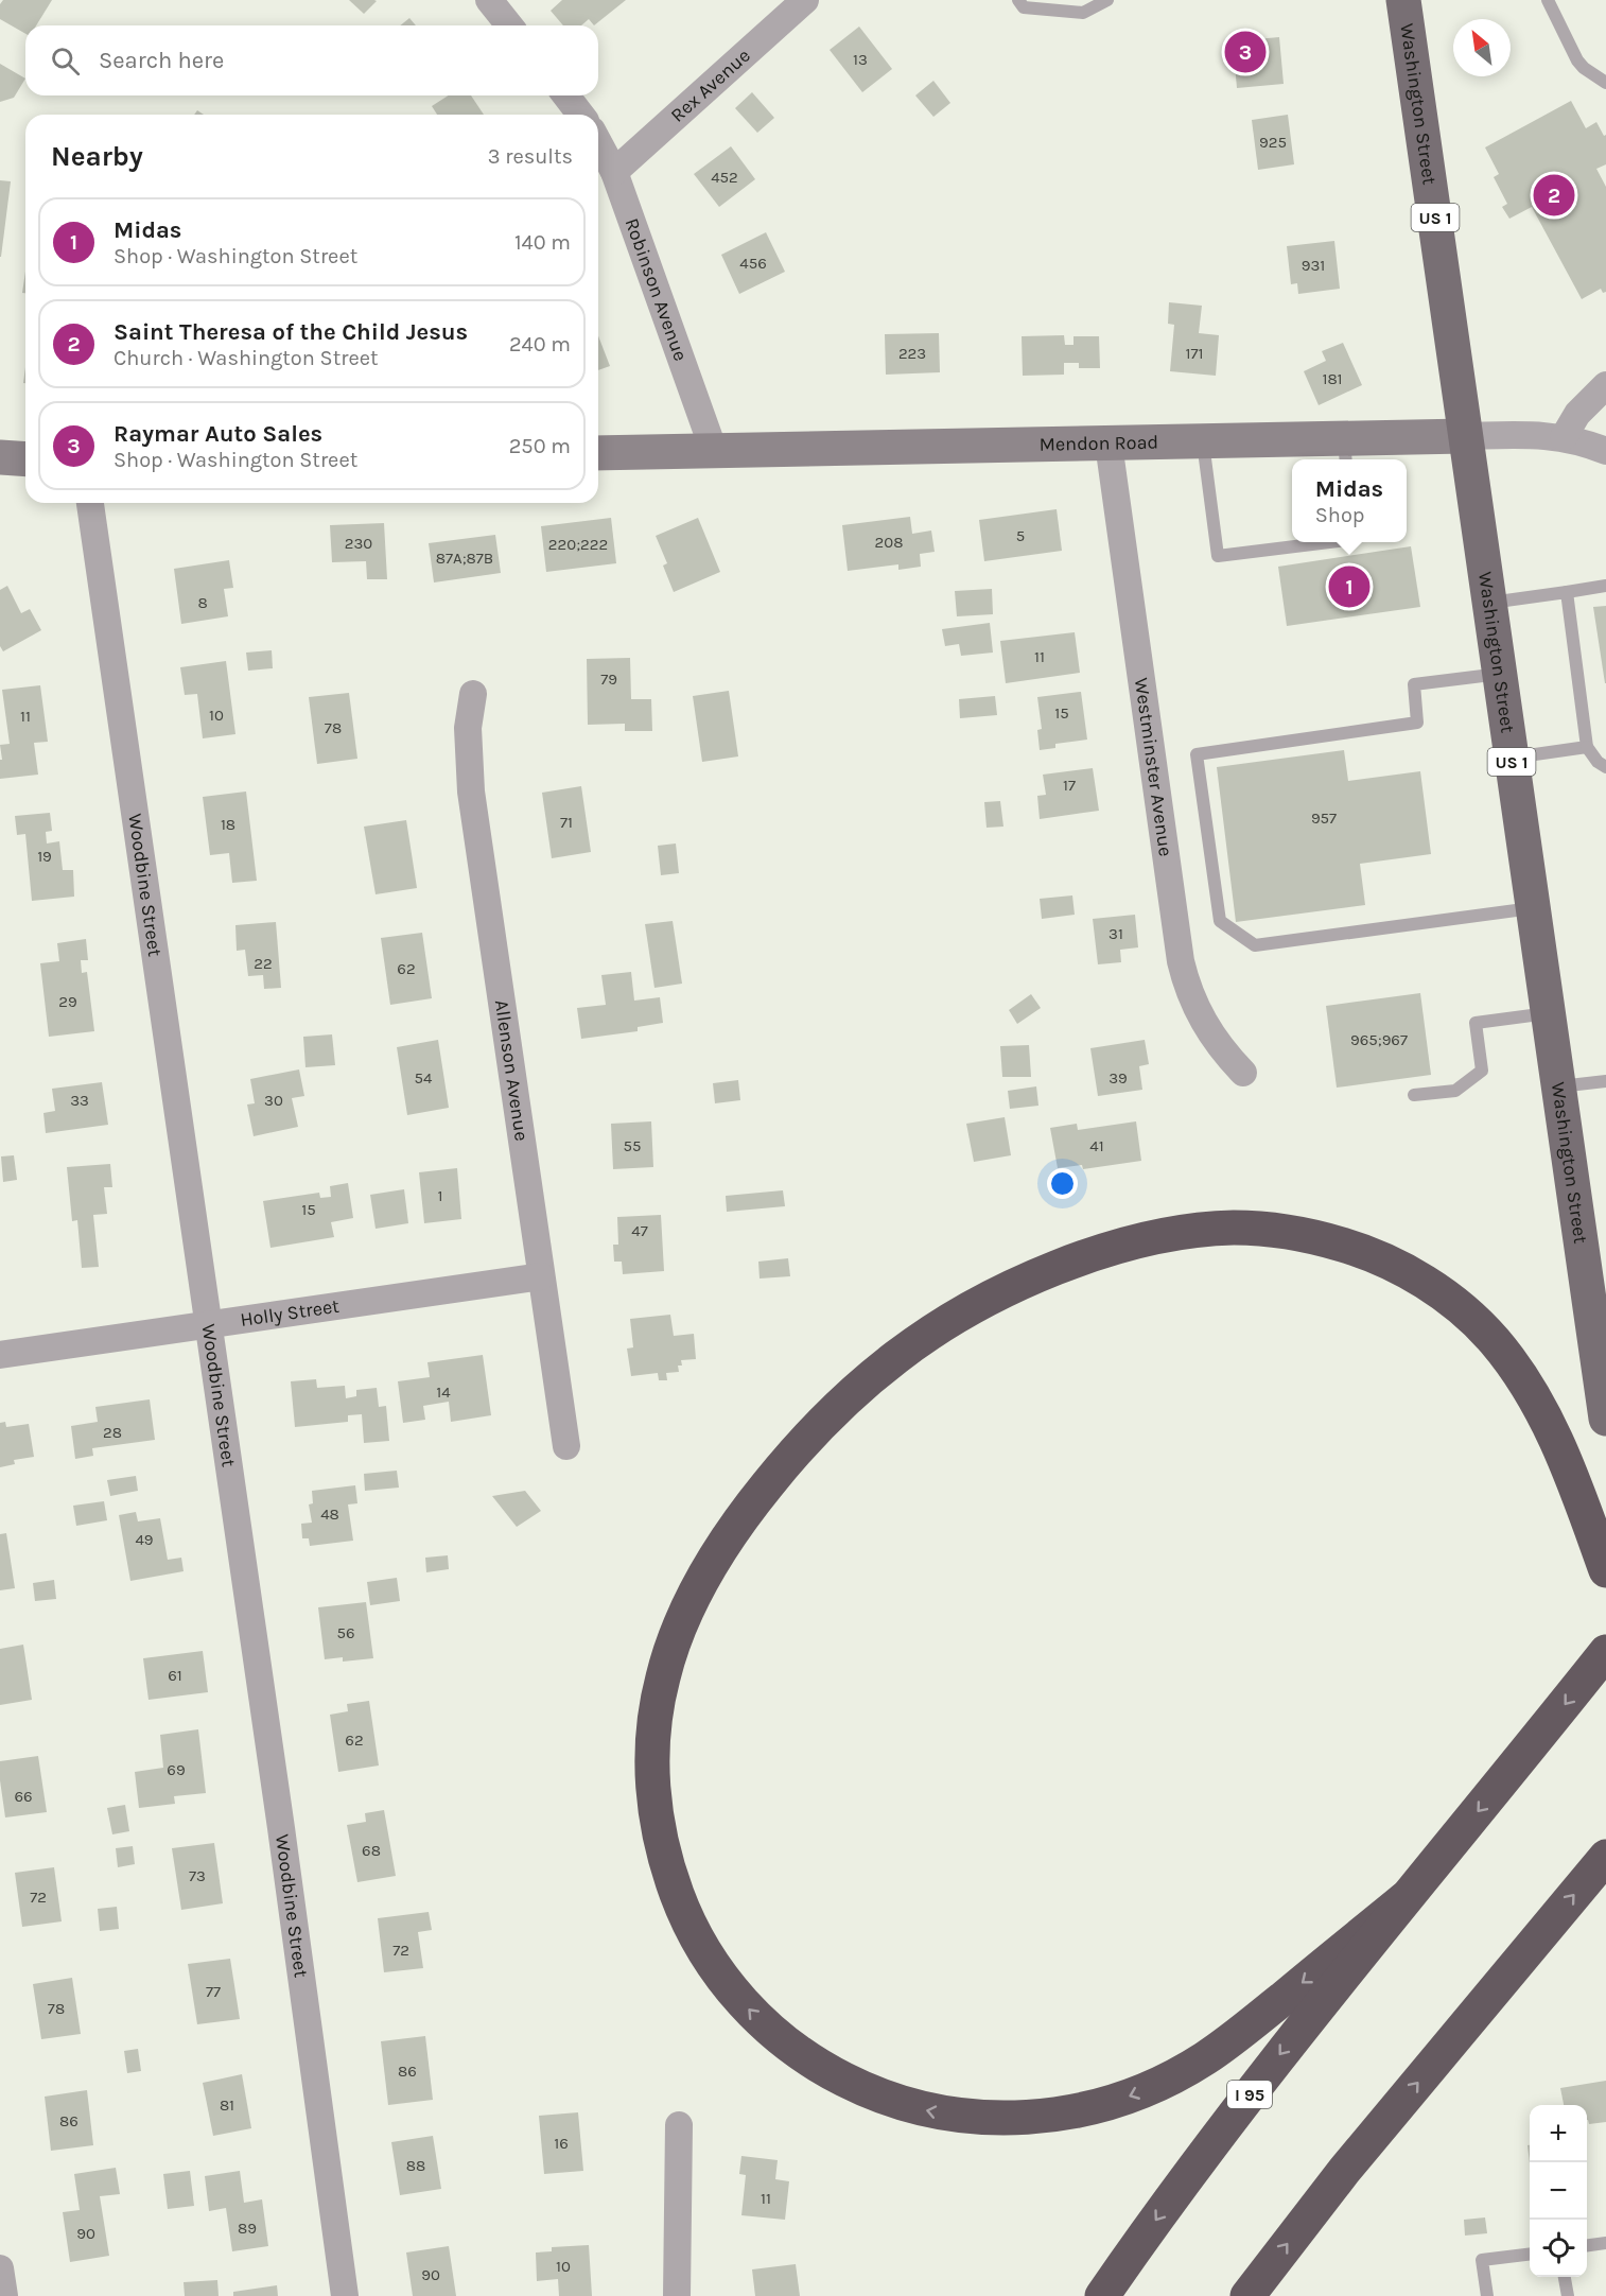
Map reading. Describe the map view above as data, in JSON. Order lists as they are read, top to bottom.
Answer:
{
  "streets": {
    "highway": ["I 95"],
    "main road": ["Washington Street", "US 1"],
    "street": [
      "Rex Avenue",
      "Robinson Avenue",
      "Mendon Road",
      "Westminster Avenue",
      "Woodbine Street",
      "Allenson Avenue",
      "Holly Street"
    ]
  },
  "crossings": [
    ["Rex Avenue", "Robinson Avenue"],
    ["Washington Street", "Mendon Road"],
    ["Robinson Avenue", "Mendon Road"],
    ["Mendon Road", "Westminster Avenue"],
    ["Woodbine Street", "Holly Street"],
    ["Allenson Avenue", "Holly Street"]
  ],
  "house_numbers": [
    "13",
    "925",
    "452",
    "456",
    "931",
    "223",
    "171",
    "181",
    "5",
    "208",
    "230",
    "220;222",
    "87A;87B",
    "8",
    "11",
    "79",
    "15",
    "10",
    "11",
    "78",
    "17",
    "957",
    "71",
    "18",
    "19",
    "31",
    "22",
    "62",
    "29",
    "965;967",
    "54",
    "39",
    "33",
    "30",
    "55",
    "41",
    "1",
    "15",
    "47",
    "14",
    "28",
    "48",
    "49",
    "56",
    "61",
    "62",
    "69",
    "66",
    "68",
    "73",
    "72",
    "72",
    "77",
    "78",
    "86",
    "81",
    "86",
    "16",
    "88",
    "11",
    "89",
    "90",
    "10",
    "90"
  ],
  "north": "top left",
  "page": {
    "search": "Search here",
    "pins": ["3", "2", "1"],
    "heading": ["Nearby", "3 results"],
    "list": [
      {
        "mark": "1",
        "name": "Midas",
        "note": "Shop · Washington Street",
        "value": "140 m"
      },
      {
        "mark": "2",
        "name": "Saint Theresa of the Child Jesus",
        "note": "Church · Washington Street",
        "value": "240 m"
      },
      {
        "mark": "3",
        "name": "Raymar Auto Sales",
        "note": "Shop · Washington Street",
        "value": "250 m"
      }
    ],
    "popup": ["Midas", "Shop"],
    "map_buttons": ["+", "−"]
  }
}
